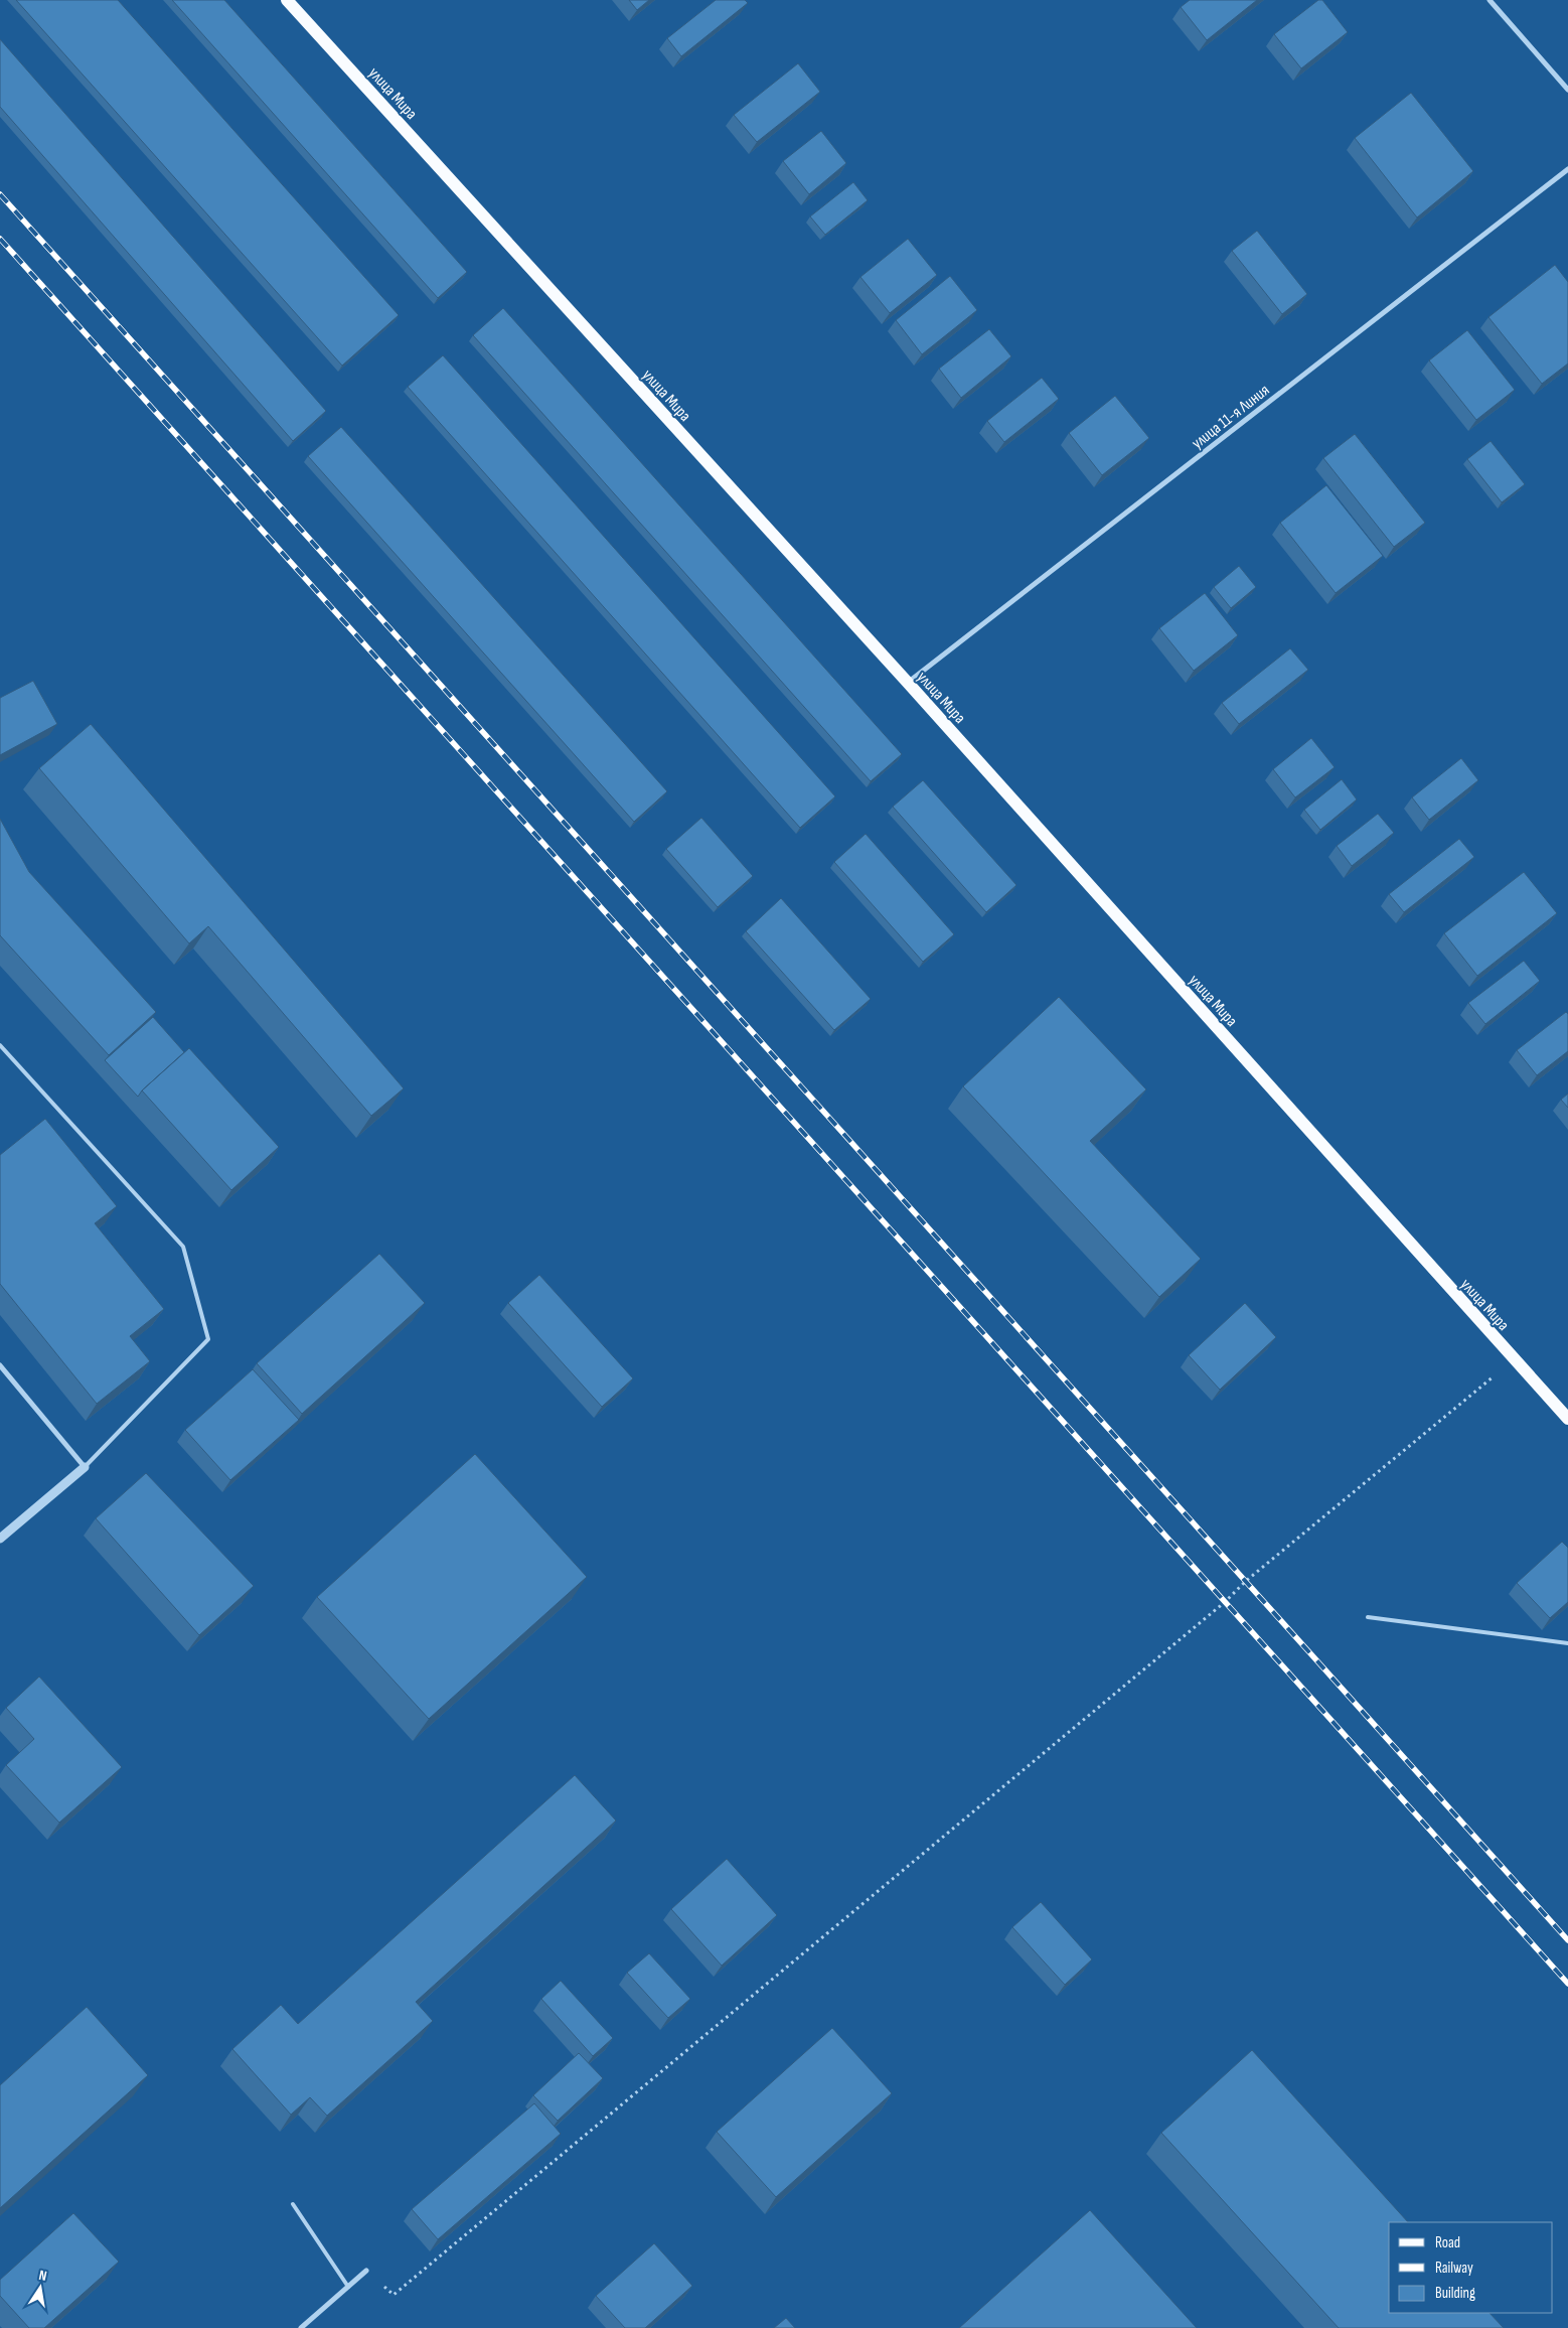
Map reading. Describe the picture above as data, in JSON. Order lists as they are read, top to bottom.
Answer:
{
  "streets": {
    "main road": ["улица Мира"],
    "street": ["улица 11-я Линия"]
  },
  "crossings": [
    ["улица Мира", "улица 11-я Линия"]
  ],
  "legend": ["Road", "Railway", "Building"],
  "north": "top"
}
